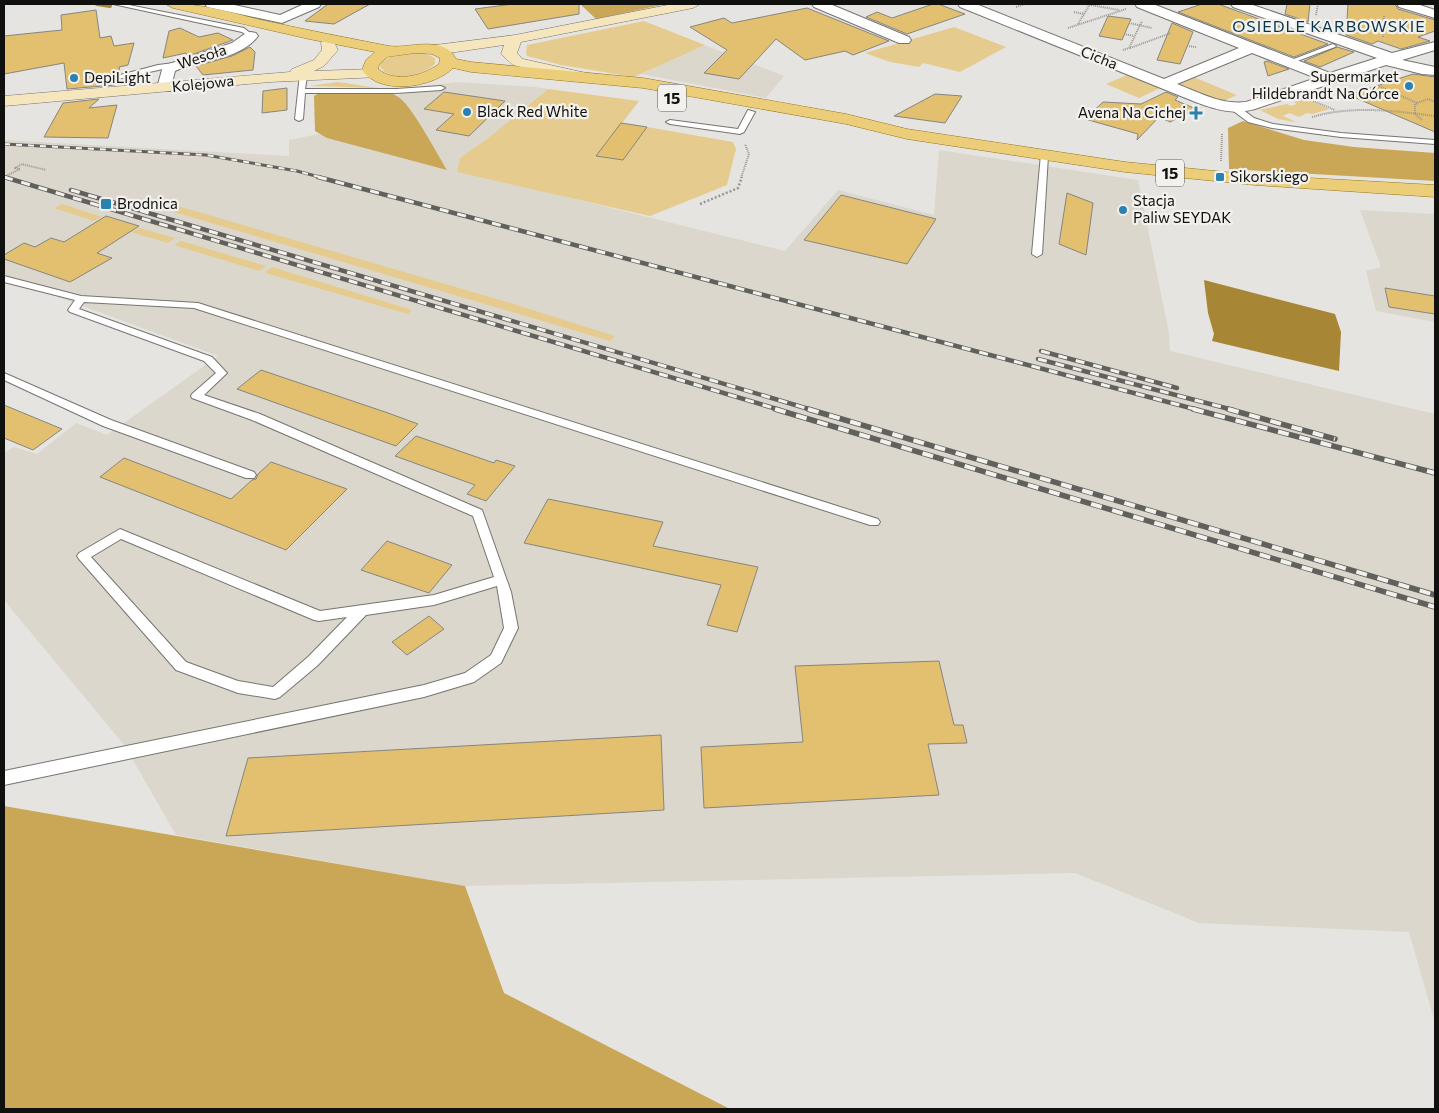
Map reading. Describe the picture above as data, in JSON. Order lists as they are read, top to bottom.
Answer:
{
  "streets": {
    "main road": ["15"],
    "street": ["Wesoła", "Cicha", "Kolejowa"]
  },
  "crossings": [
    ["Wesoła", "Kolejowa"],
    ["Kolejowa", "15"]
  ],
  "districts": ["OSIEDLE KARBOWSKIE"],
  "places": {
    "other": [
      "DepiLight",
      "Supermarket Hildebrandt Na Górce",
      "Black Red White",
      "Stacja Paliw SEYDAK"
    ],
    "health": ["Avena Na Cichej"],
    "transit": ["Sikorskiego", "Brodnica"]
  }
}
